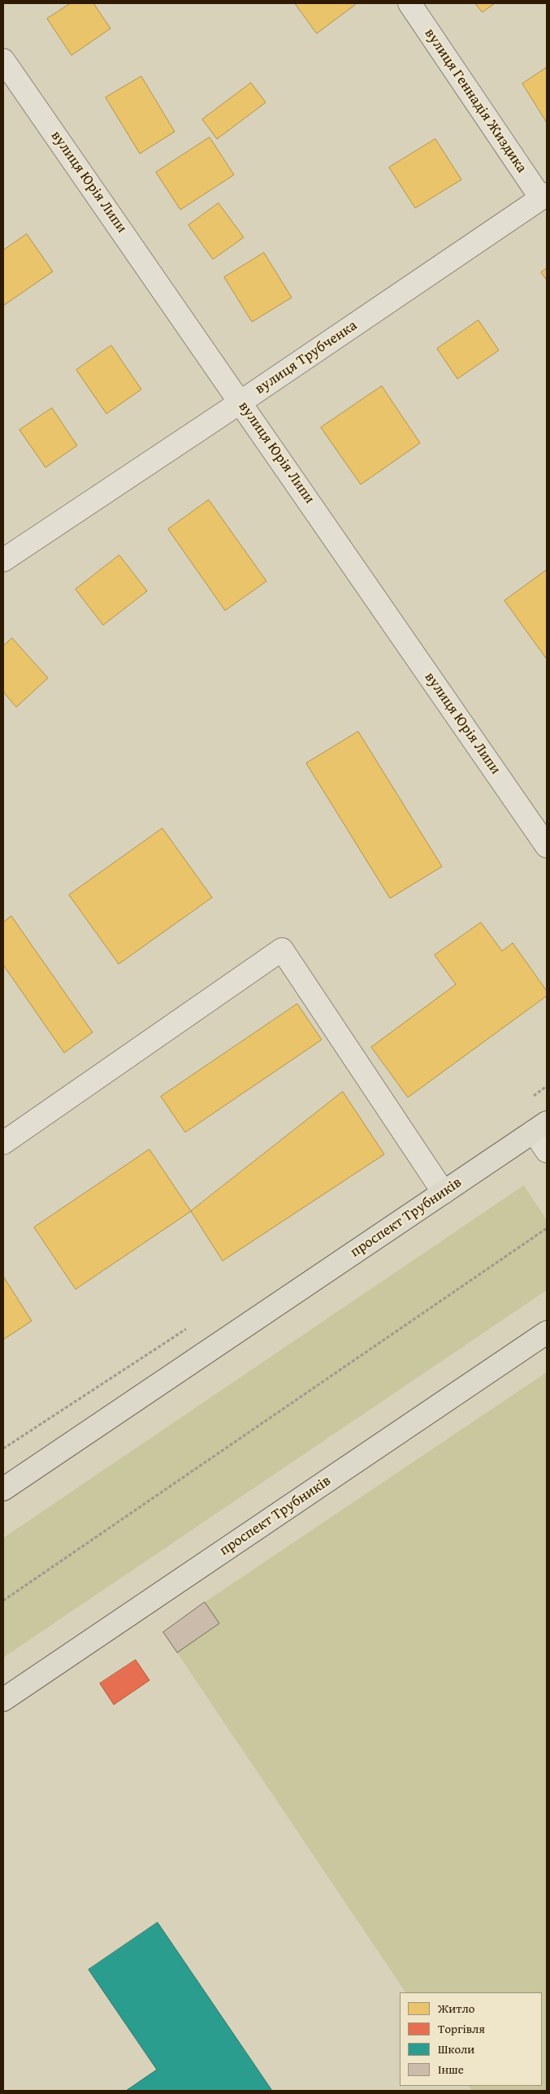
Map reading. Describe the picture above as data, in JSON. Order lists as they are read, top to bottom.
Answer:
{
  "streets": {
    "main road": ["проспект Трубників"],
    "street": ["вулиця Геннадія Жиздика", "вулиця Юрія Липи", "вулиця Трубченка"]
  },
  "crossings": [
    ["вулиця Геннадія Жиздика", "вулиця Трубченка"],
    ["вулиця Юрія Липи", "вулиця Трубченка"]
  ],
  "legend": [
    "Житло",
    "Торгівля",
    "Школи",
    "Інше"
  ]
}
